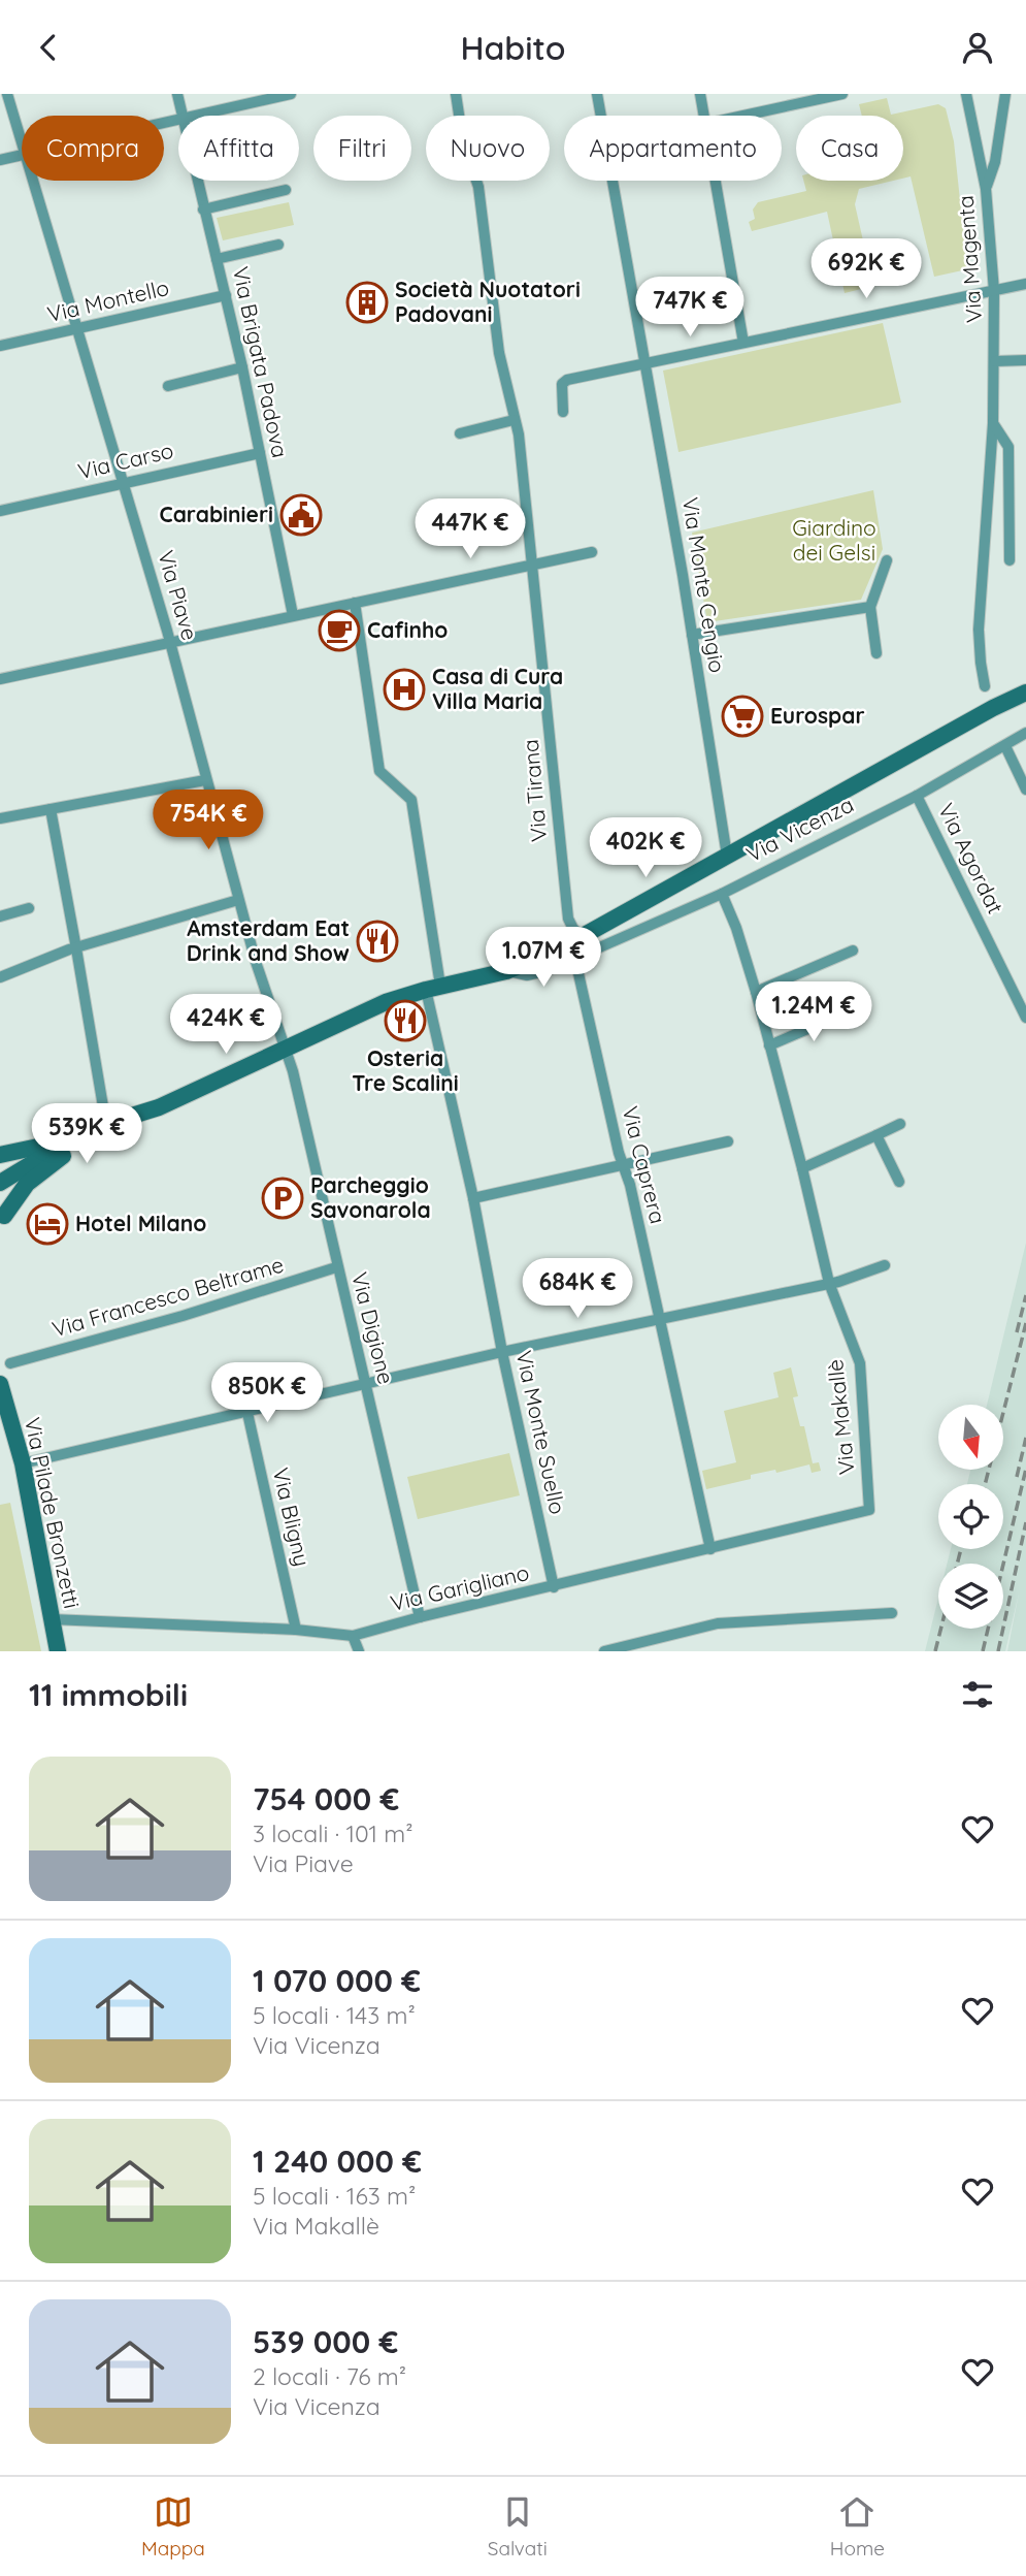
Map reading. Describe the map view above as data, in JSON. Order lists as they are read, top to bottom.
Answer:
{
  "streets": {
    "main road": ["Via Vicenza", "Via Pilade Bronzetti"],
    "street": [
      "Via Magenta",
      "Via Montello",
      "Via Brigata Padova",
      "Via Carso",
      "Via Monte Cengio",
      "Via Piave",
      "Via Tirana",
      "Via Agordat",
      "Via Caprera",
      "Via Francesco Beltrame",
      "Via Digione",
      "Via Makallè",
      "Via Monte Suello",
      "Via Bligny",
      "Via Garigliano"
    ]
  },
  "crossings": [
    ["Via Montello", "Via Brigata Padova"],
    ["Via Montello", "Via Piave"],
    ["Via Brigata Padova", "Via Carso"],
    ["Via Carso", "Via Piave"],
    ["Via Monte Cengio", "Via Vicenza"],
    ["Via Piave", "Via Vicenza"],
    ["Via Piave", "Via Digione"],
    ["Via Tirana", "Via Vicenza"],
    ["Via Vicenza", "Via Agordat"],
    ["Via Vicenza", "Via Caprera"],
    ["Via Vicenza", "Via Digione"],
    ["Via Vicenza", "Via Makallè"],
    ["Via Vicenza", "Via Monte Suello"],
    ["Via Caprera", "Via Garigliano"],
    ["Via Francesco Beltrame", "Via Digione"],
    ["Via Digione", "Via Garigliano"],
    ["Via Makallè", "Via Garigliano"],
    ["Via Monte Suello", "Via Garigliano"],
    ["Via Pilade Bronzetti", "Via Garigliano"],
    ["Via Bligny", "Via Garigliano"]
  ],
  "parks": ["Giardino dei Gelsi"],
  "places": {
    "building": ["Società Nuotatori Padovani"],
    "public building": ["Carabinieri"],
    "cafe": ["Cafinho"],
    "hospital": ["Casa di Cura Villa Maria"],
    "supermarket": ["Eurospar"],
    "restaurant": ["Amsterdam Eat Drink and Show", "Osteria Tre Scalini"],
    "parking": ["Parcheggio Savonarola"],
    "hotel": ["Hotel Milano"]
  },
  "north": "bottom",
  "page": {
    "header": "Habito",
    "chip": [
      "Compra",
      "Affitta",
      "Filtri",
      "Nuovo",
      "Appartamento",
      "Casa"
    ],
    "price": [
      "692K €",
      "747K €",
      "447K €",
      "754K €",
      "402K €",
      "1.07M €",
      "1.24M €",
      "424K €",
      "539K €",
      "684K €",
      "850K €"
    ],
    "heading": "11 immobili",
    "list": [
      {
        "name": "754 000 €",
        "note": "3 locali · 101 m² · Via Piave"
      },
      {
        "name": "1 070 000 €",
        "note": "5 locali · 143 m² · Via Vicenza"
      },
      {
        "name": "1 240 000 €",
        "note": "5 locali · 163 m² · Via Makallè"
      },
      {
        "name": "539 000 €",
        "note": "2 locali · 76 m² · Via Vicenza"
      }
    ],
    "tabs": ["Mappa", "Salvati", "Home"]
  }
}
